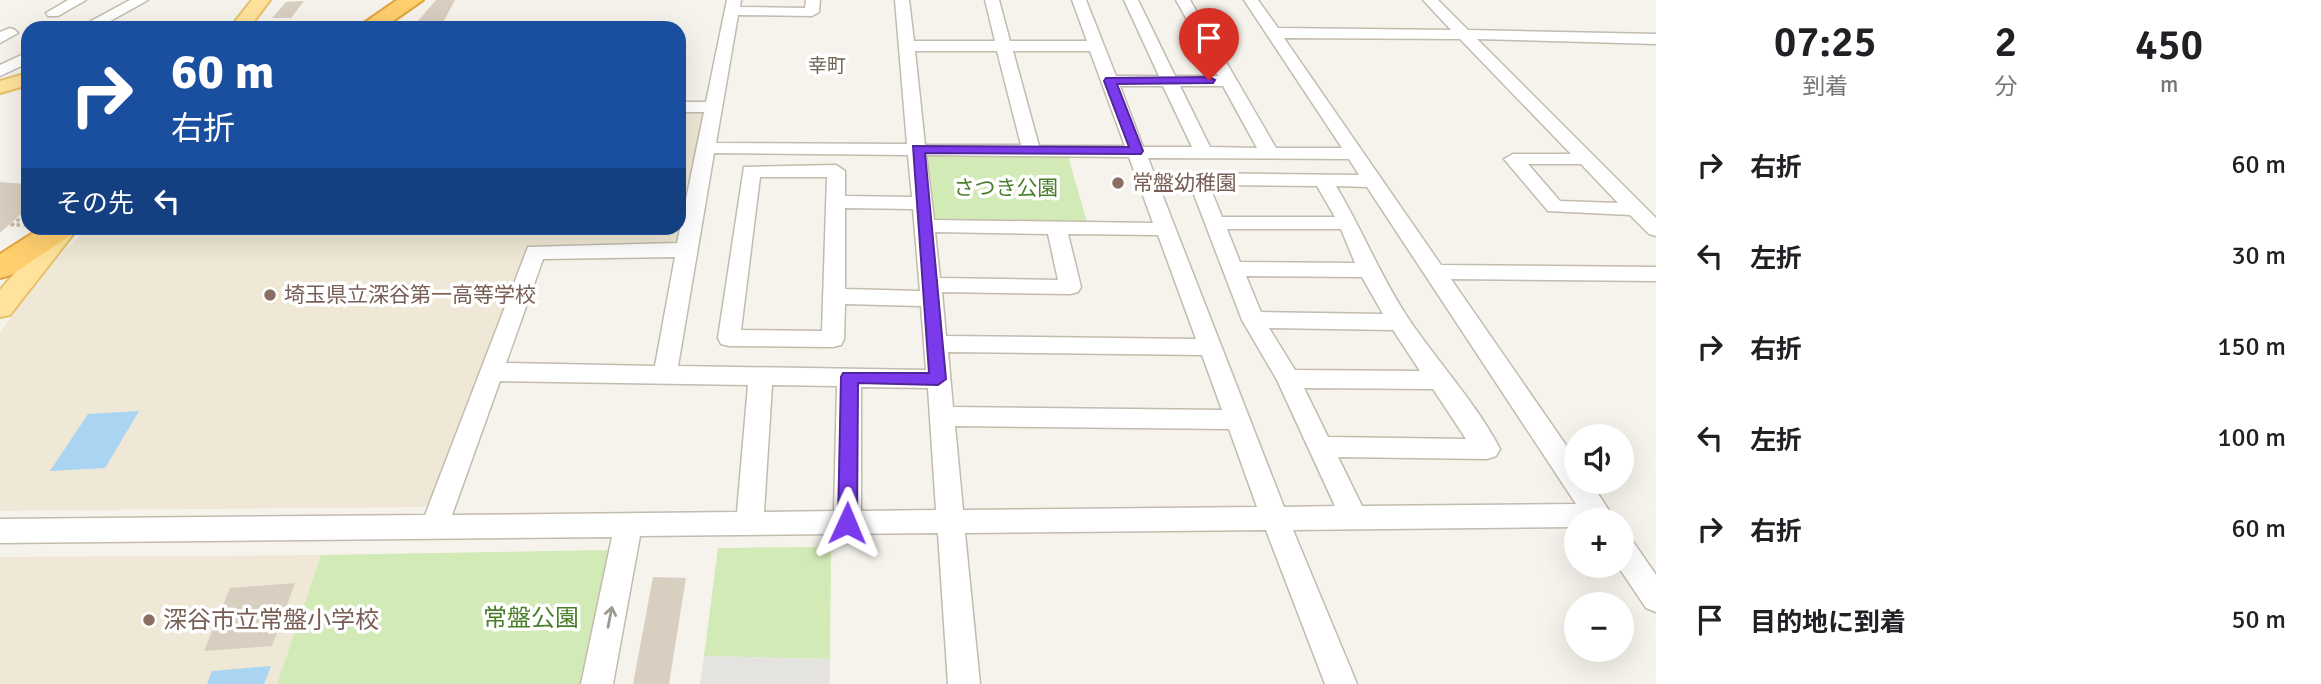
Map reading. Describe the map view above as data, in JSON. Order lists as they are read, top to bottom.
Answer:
{
  "districts": ["幸町"],
  "parks": ["さつき公園", "常盤公園"],
  "places": ["常盤幼稚園", "埼玉県立深谷第一高等学校", "深谷市立常盤小学校"],
  "page": {
    "eta": [
      "07:25",
      "到着",
      "2",
      "分",
      "450",
      "m"
    ],
    "turn": ["60 m", "右折"],
    "list": [
      {
        "name": "右折",
        "value": "60 m"
      },
      {
        "name": "左折",
        "value": "30 m"
      },
      {
        "name": "右折",
        "value": "150 m"
      },
      {
        "name": "左折",
        "value": "100 m"
      },
      {
        "name": "右折",
        "value": "60 m"
      },
      {
        "name": "目的地に到着",
        "value": "50 m"
      }
    ],
    "then": "その先",
    "map_buttons": ["+", "−"]
  }
}
